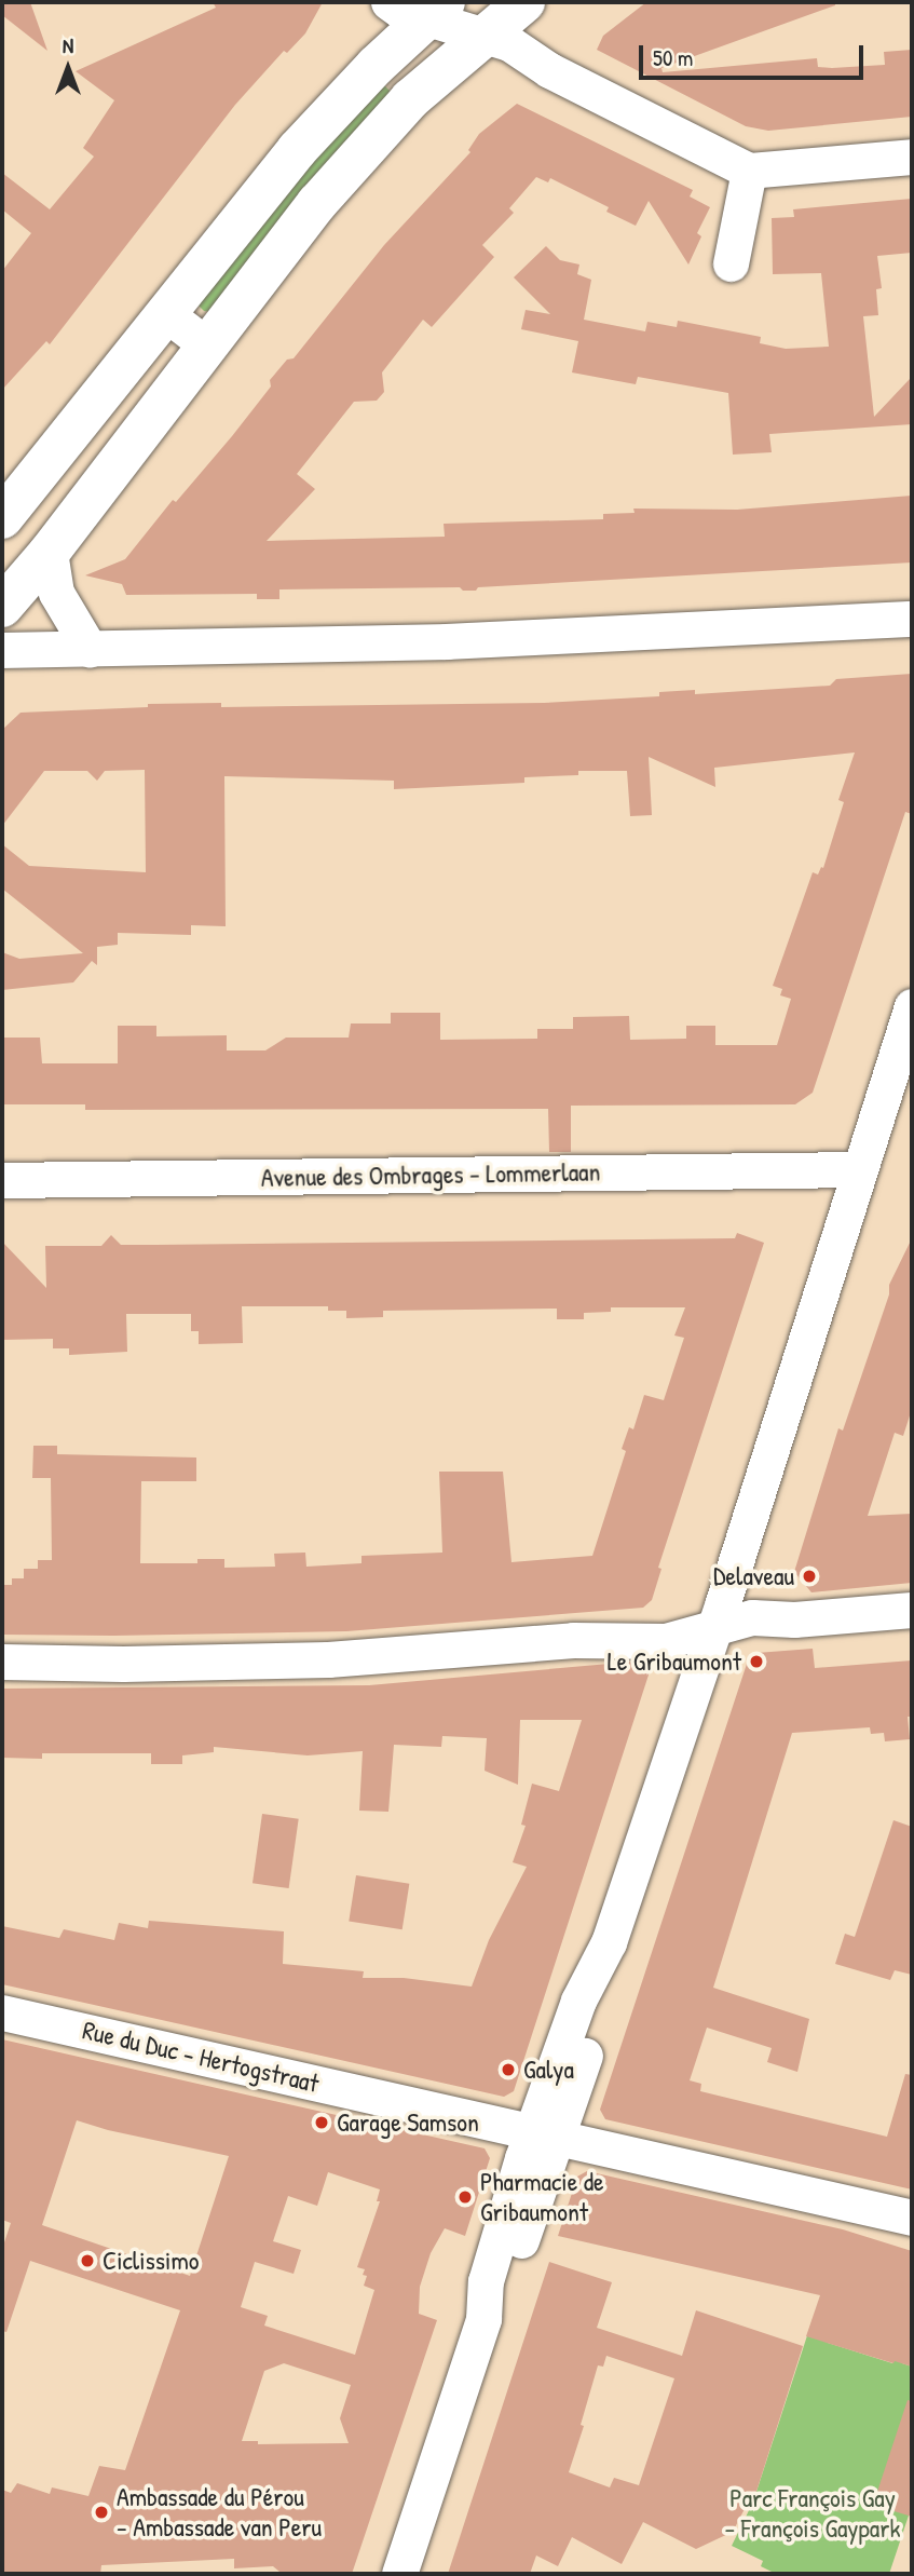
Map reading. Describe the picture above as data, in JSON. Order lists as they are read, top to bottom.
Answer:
{
  "streets": {
    "street": ["Avenue des Ombrages - Lommerlaan", "Rue du Duc - Hertogstraat"]
  },
  "parks": ["Parc François Gay - François Gaypark"],
  "places": [
    "Delaveau",
    "Le Gribaumont",
    "Galya",
    "Garage Samson",
    "Pharmacie de Gribaumont",
    "Ciclissimo",
    "Ambassade du Pérou - Ambassade van Peru"
  ],
  "scale_bar": "50 m",
  "north": "top"
}
